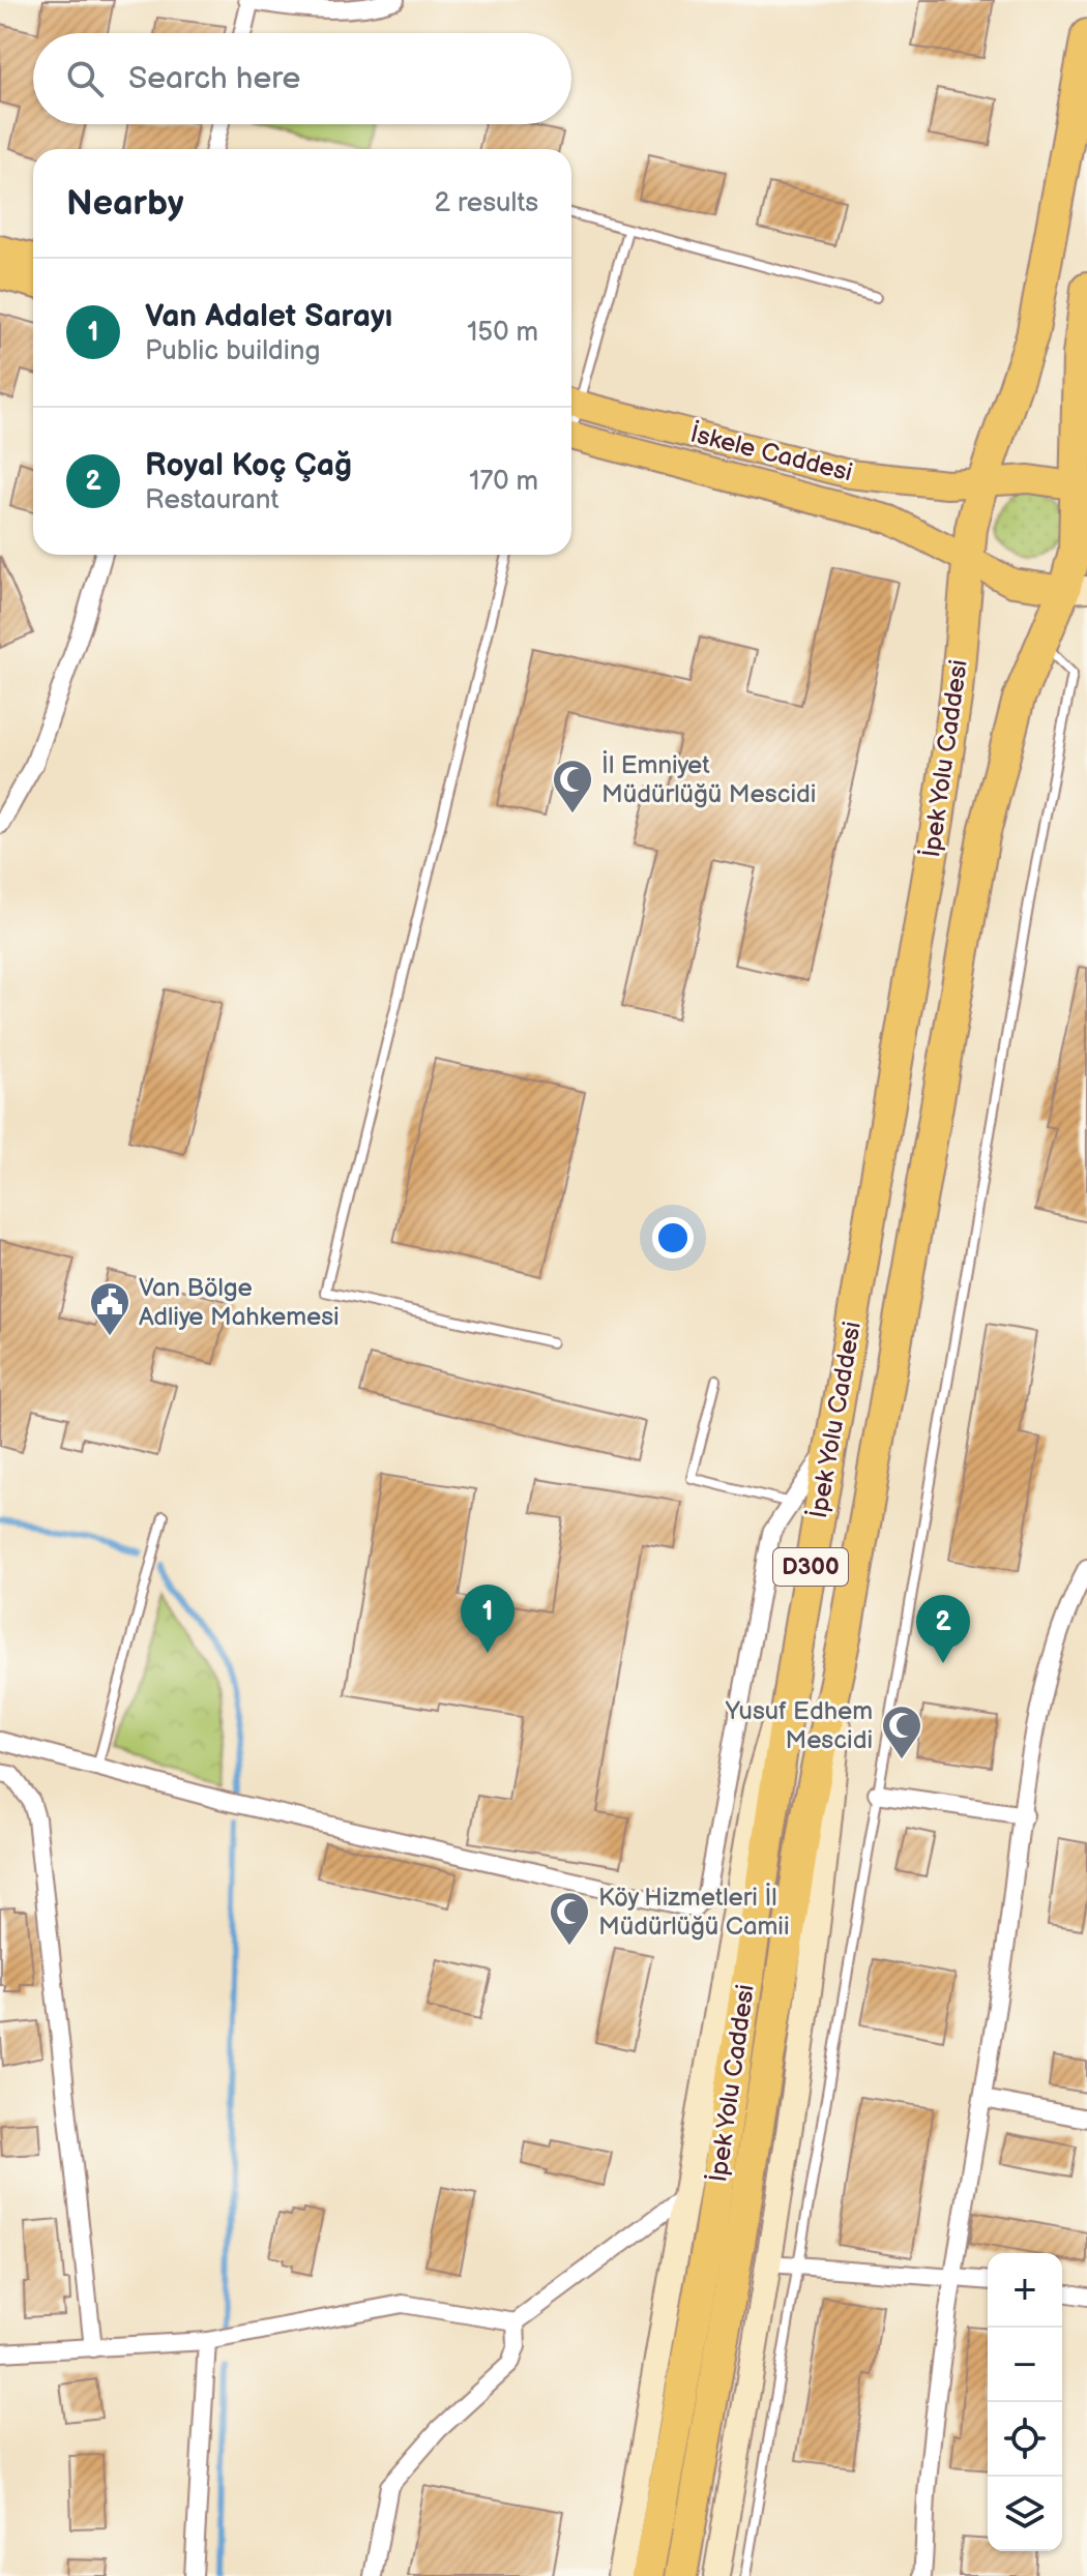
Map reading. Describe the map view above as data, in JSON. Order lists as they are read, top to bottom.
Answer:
{
  "streets": {
    "highway": ["İpek Yolu Caddesi", "D300"],
    "main road": ["İskele Caddesi"]
  },
  "crossings": [
    ["İskele Caddesi", "İpek Yolu Caddesi"]
  ],
  "places": {
    "mosque": ["İl Emniyet Müdürlüğü Mescidi", "Yusuf Edhem Mescidi", "Köy Hizmetleri İl Müdürlüğü Camii"],
    "public building": ["Van Bölge Adliye Mahkemesi"]
  },
  "page": {
    "search": "Search here",
    "heading": ["Nearby", "2 results"],
    "list": [
      {
        "mark": "1",
        "name": "Van Adalet Sarayı",
        "note": "Public building",
        "value": "150 m"
      },
      {
        "mark": "2",
        "name": "Royal Koç Çağ",
        "note": "Restaurant",
        "value": "170 m"
      }
    ],
    "pins": ["1", "2"],
    "map_buttons": ["+", "−"]
  }
}
